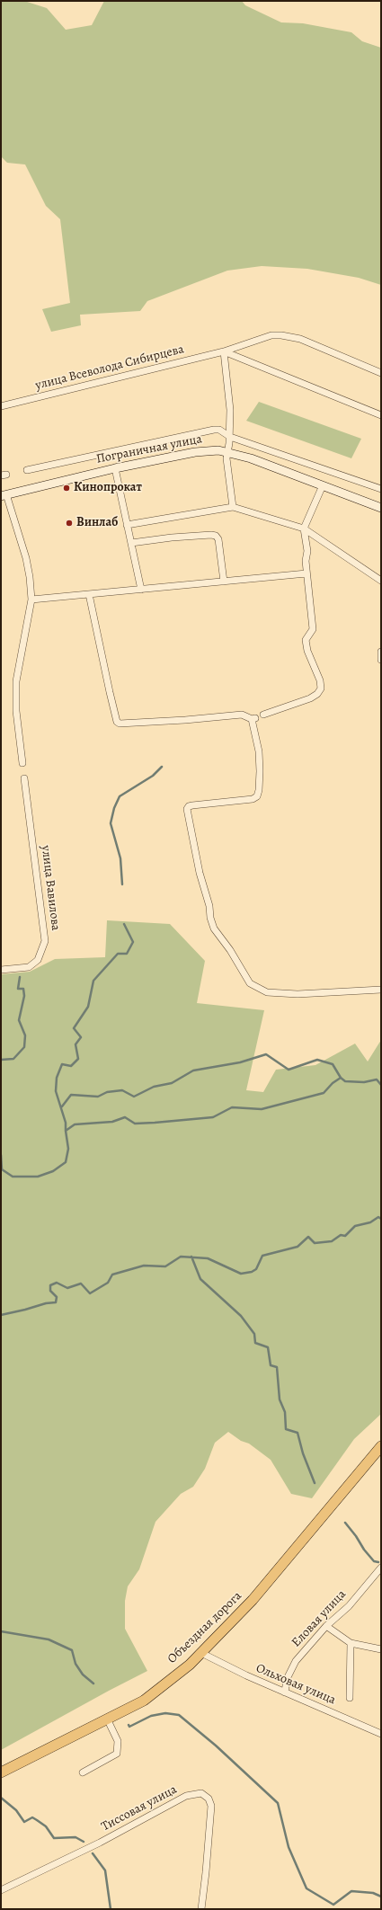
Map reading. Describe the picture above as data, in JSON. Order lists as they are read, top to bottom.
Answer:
{
  "streets": {
    "main road": ["Пограничная улица", "Объездная дорога"],
    "street": [
      "улица Всеволода Сибирцева",
      "улица Вавилова",
      "Еловая улица",
      "Ольховая улица",
      "Тиссовая улица"
    ]
  },
  "crossings": [
    ["Еловая улица", "Ольховая улица"],
    ["Объездная дорога", "Ольховая улица"]
  ],
  "places": ["Кинопрокат", "Винлаб"]
}
